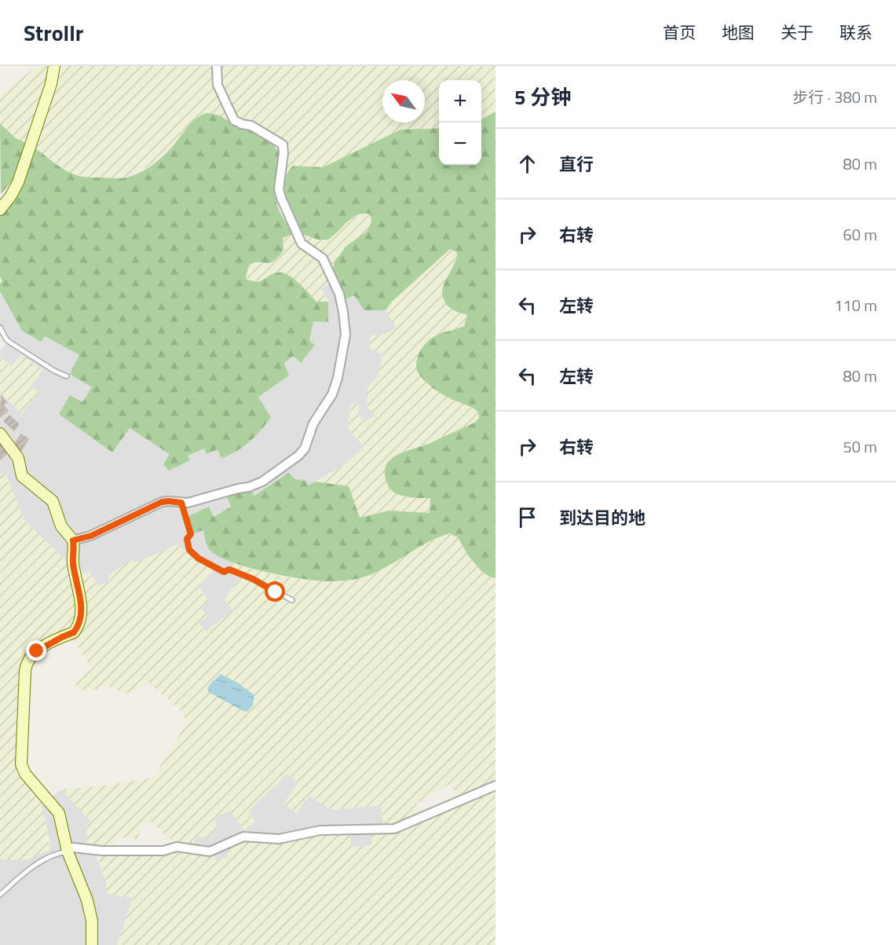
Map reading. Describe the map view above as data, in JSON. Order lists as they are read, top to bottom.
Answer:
{
  "north": "top left",
  "page": {
    "header": "Strollr",
    "nav": [
      "首页",
      "地图",
      "关于",
      "联系"
    ],
    "heading": ["5 分钟", "步行 · 380 m"],
    "map_buttons": ["+", "−"],
    "list": [
      ["直行", "80 m"],
      ["右转", "60 m"],
      ["左转", "110 m"],
      ["左转", "80 m"],
      ["右转", "50 m"],
      "到达目的地"
    ]
  }
}
